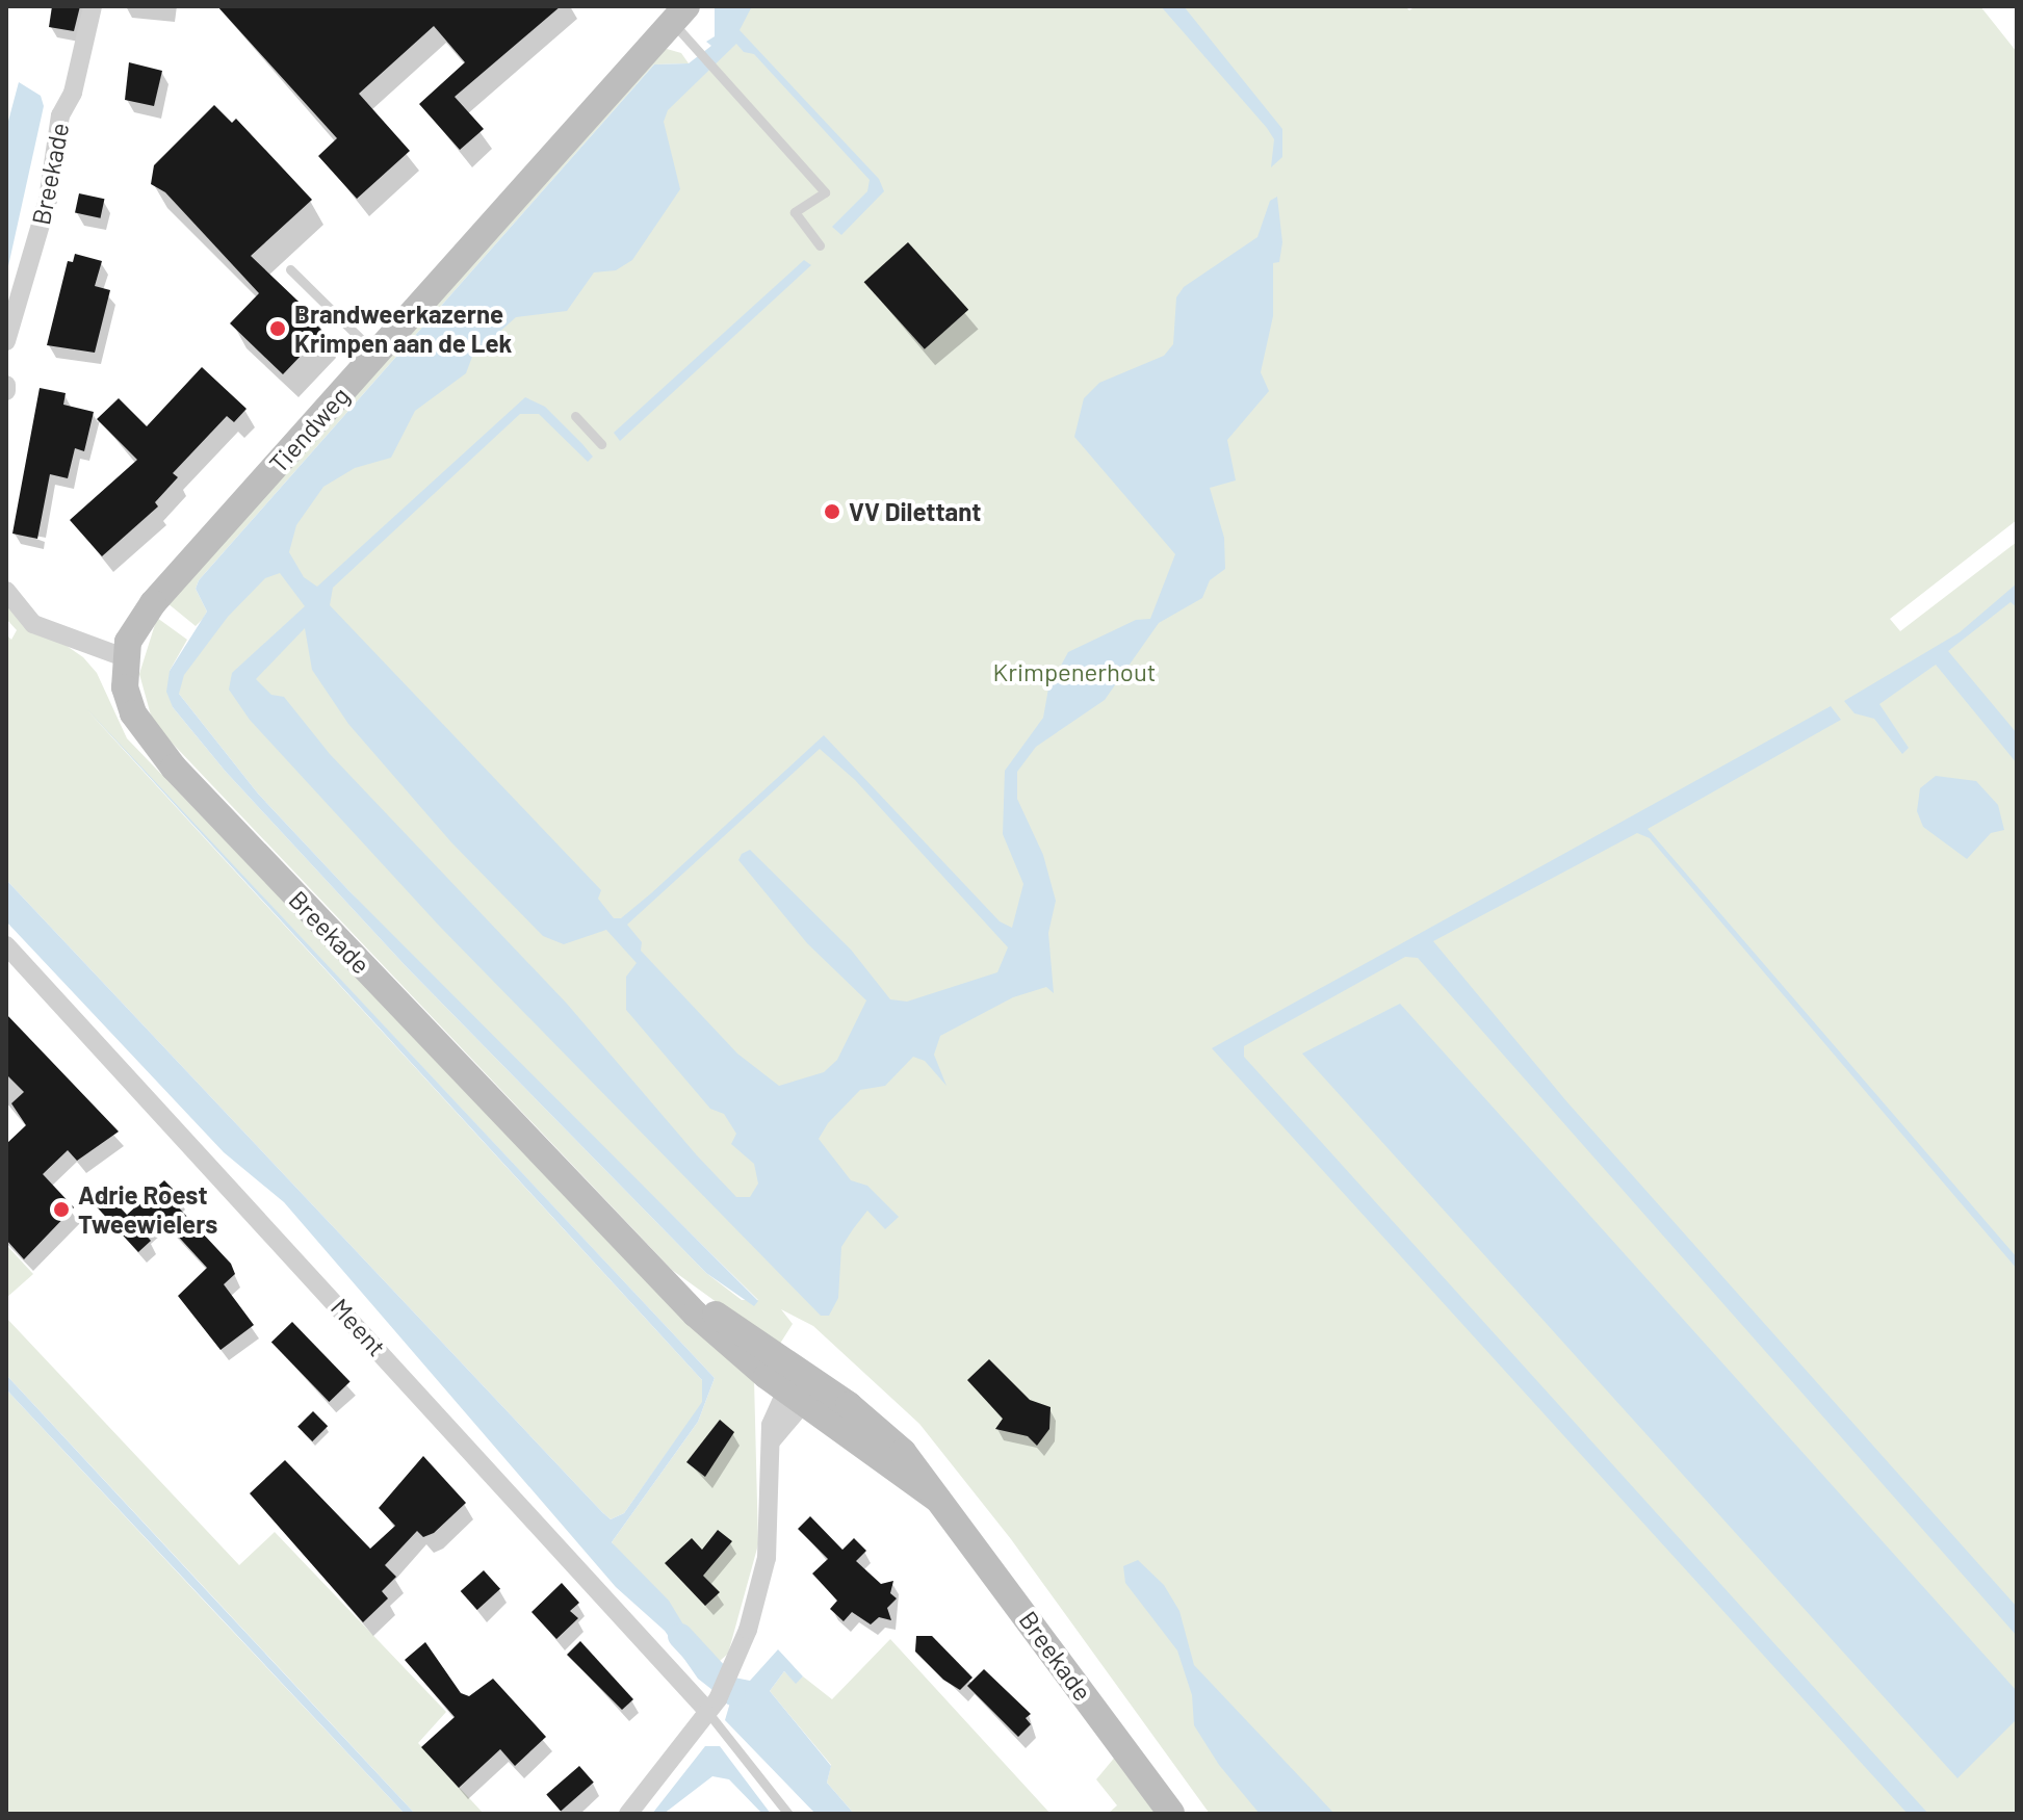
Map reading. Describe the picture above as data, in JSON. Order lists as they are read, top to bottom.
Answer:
{
  "streets": {
    "main road": ["Breekade", "Tiendweg"],
    "street": ["Meent"]
  },
  "crossings": [
    ["Breekade", "Tiendweg"]
  ],
  "parks": ["Krimpenerhout"],
  "places": ["Brandweerkazerne Krimpen aan de Lek", "VV Dilettant", "Adrie Roest Tweewielers"]
}
